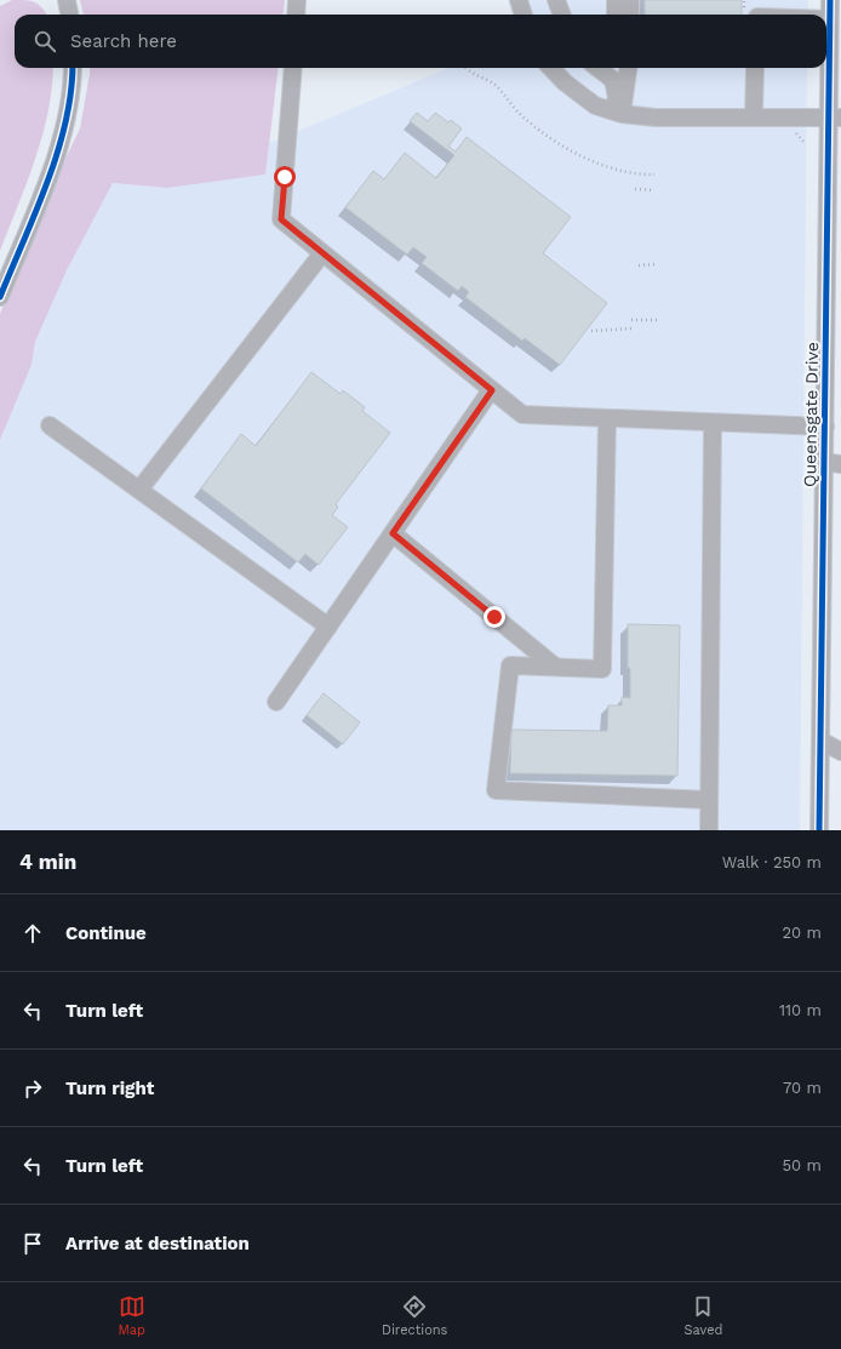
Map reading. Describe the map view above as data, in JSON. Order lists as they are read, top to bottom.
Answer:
{
  "streets": {
    "street": ["Queensgate Drive"]
  },
  "page": {
    "search": "Search here",
    "heading": ["4 min", "Walk · 250 m"],
    "list": [
      ["Continue", "20 m"],
      ["Turn left", "110 m"],
      ["Turn right", "70 m"],
      ["Turn left", "50 m"],
      "Arrive at destination"
    ],
    "nav": ["Map", "Directions", "Saved"]
  }
}
